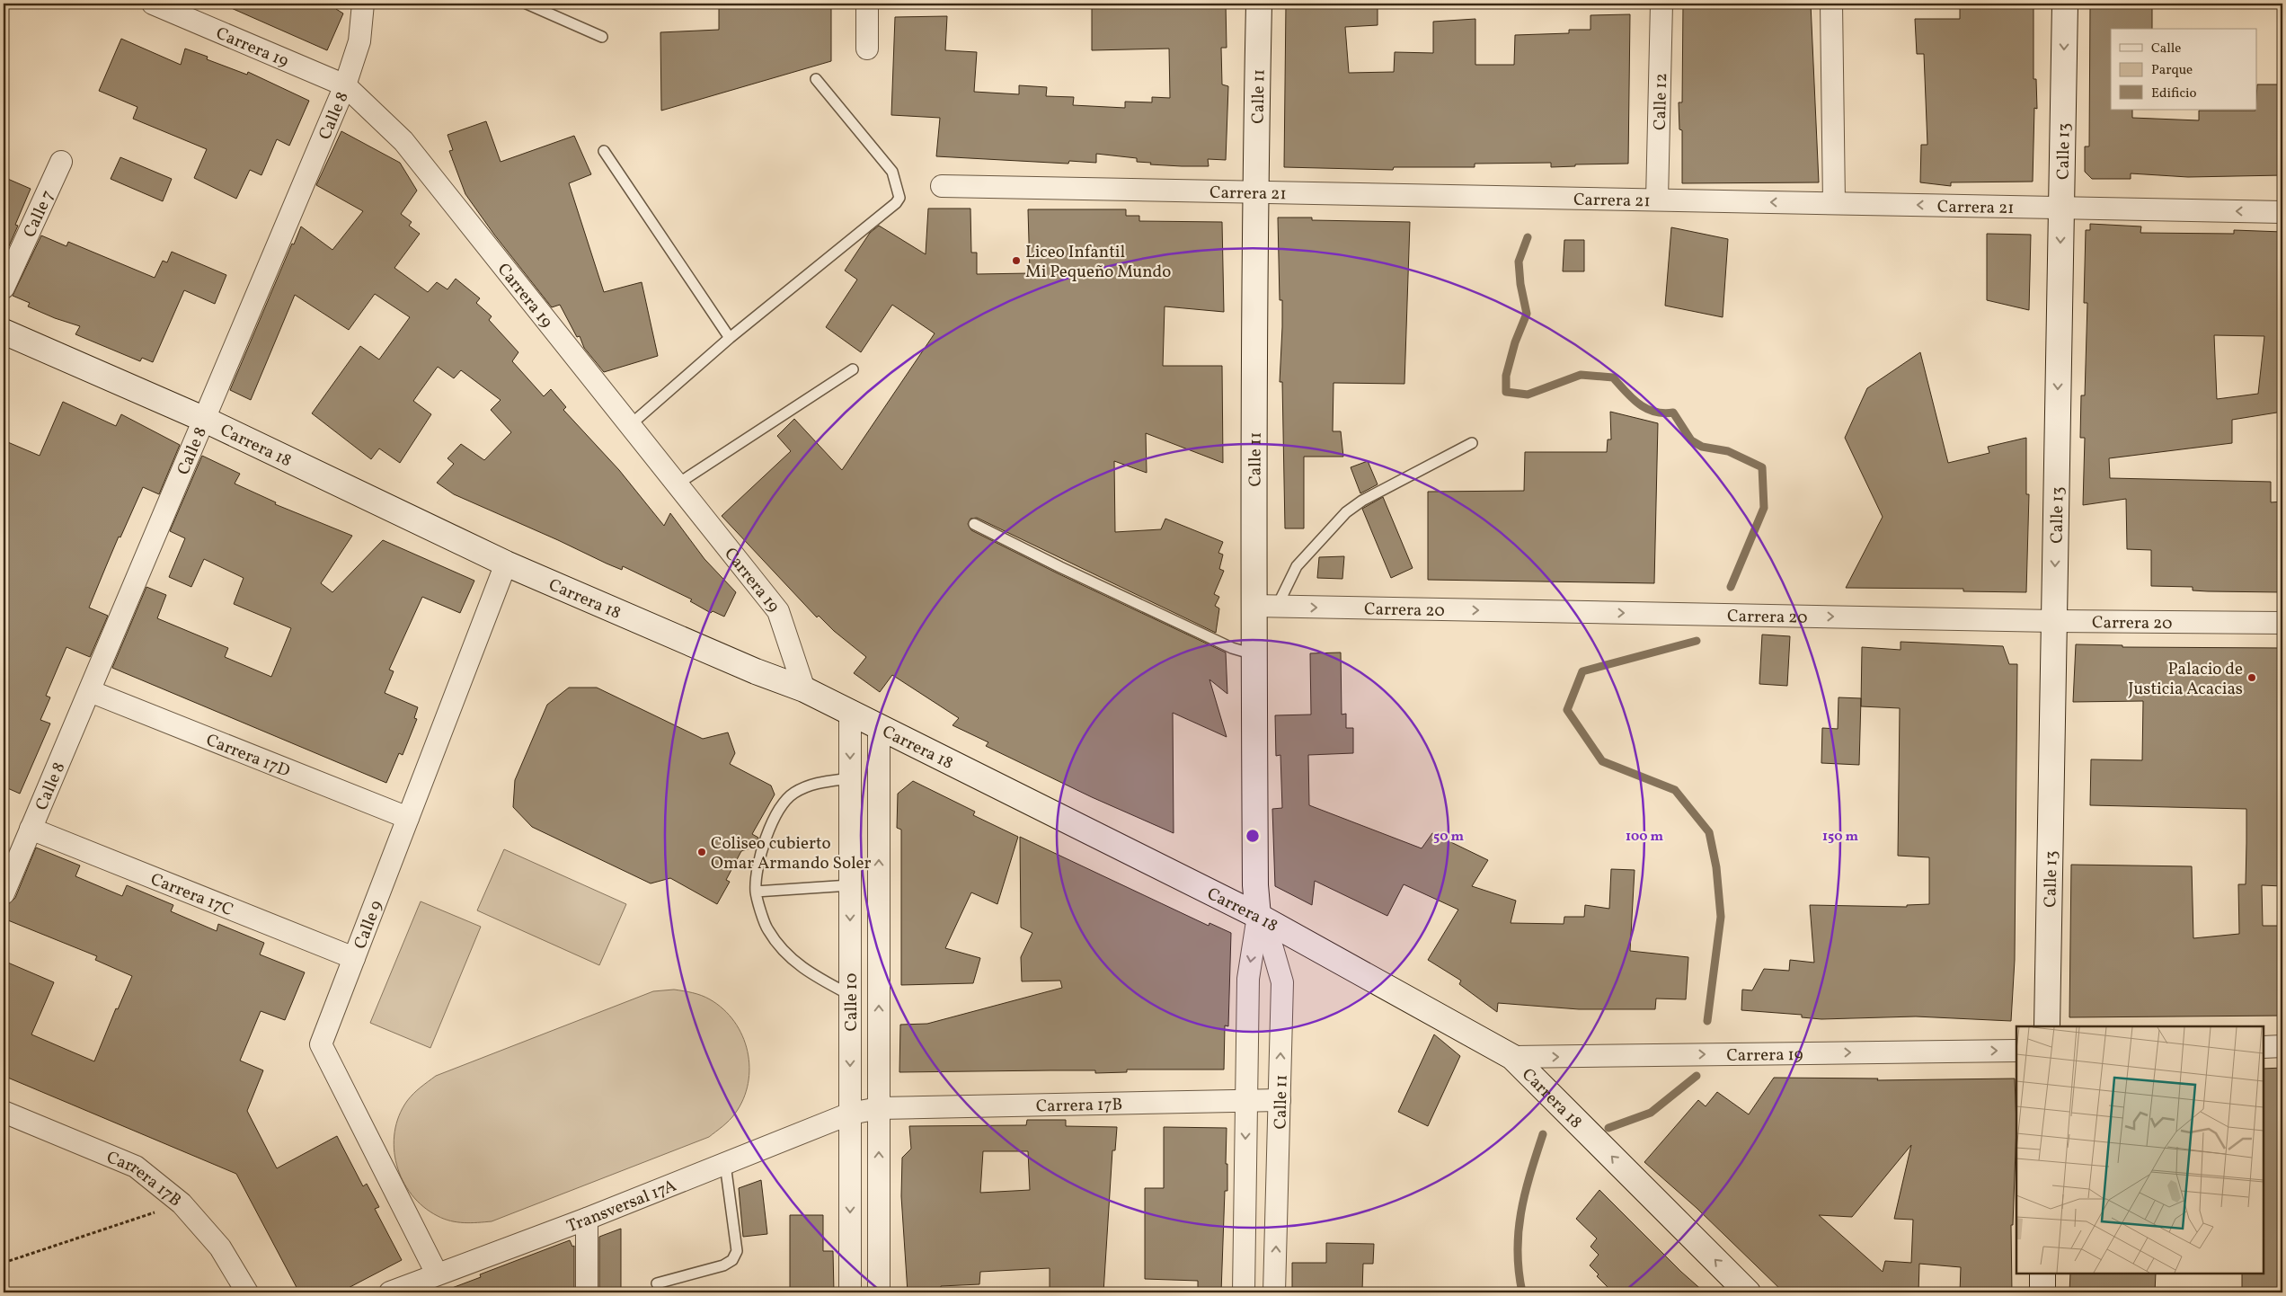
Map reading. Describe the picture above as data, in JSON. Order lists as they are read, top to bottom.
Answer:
{
  "streets": {
    "street": [
      "Carrera 19",
      "Calle 11",
      "Calle 12",
      "Calle 8",
      "Calle 13",
      "Carrera 21",
      "Calle 7",
      "Carrera 18",
      "Carrera 20",
      "Carrera 17D",
      "Carrera 17C",
      "Calle 9",
      "Calle 10",
      "Carrera 17B",
      "Transversal 17A"
    ]
  },
  "crossings": [
    ["Carrera 19", "Calle 8"],
    ["Carrera 19", "Carrera 18"],
    ["Calle 11", "Carrera 21"],
    ["Calle 11", "Carrera 18"],
    ["Calle 11", "Carrera 20"],
    ["Calle 11", "Carrera 17B"],
    ["Calle 12", "Carrera 21"],
    ["Calle 8", "Carrera 18"],
    ["Calle 8", "Carrera 17D"],
    ["Calle 8", "Carrera 17C"],
    ["Calle 13", "Carrera 21"],
    ["Calle 13", "Carrera 20"],
    ["Carrera 18", "Calle 9"],
    ["Carrera 18", "Calle 10"],
    ["Carrera 17D", "Calle 9"],
    ["Carrera 17C", "Calle 9"],
    ["Calle 9", "Transversal 17A"],
    ["Calle 10", "Carrera 17B"],
    ["Calle 10", "Transversal 17A"],
    ["Carrera 17B", "Transversal 17A"]
  ],
  "one_way": ["Calle 13", "Carrera 21", "Carrera 20"],
  "places": ["Liceo Infantil Mi Pequeño Mundo", "Palacio de Justicia Acacias", "Coliseo cubierto Omar Armando Soler"],
  "legend": ["Calle", "Parque", "Edificio"],
  "rings": ["50 m", "100 m", "150 m"]
}
